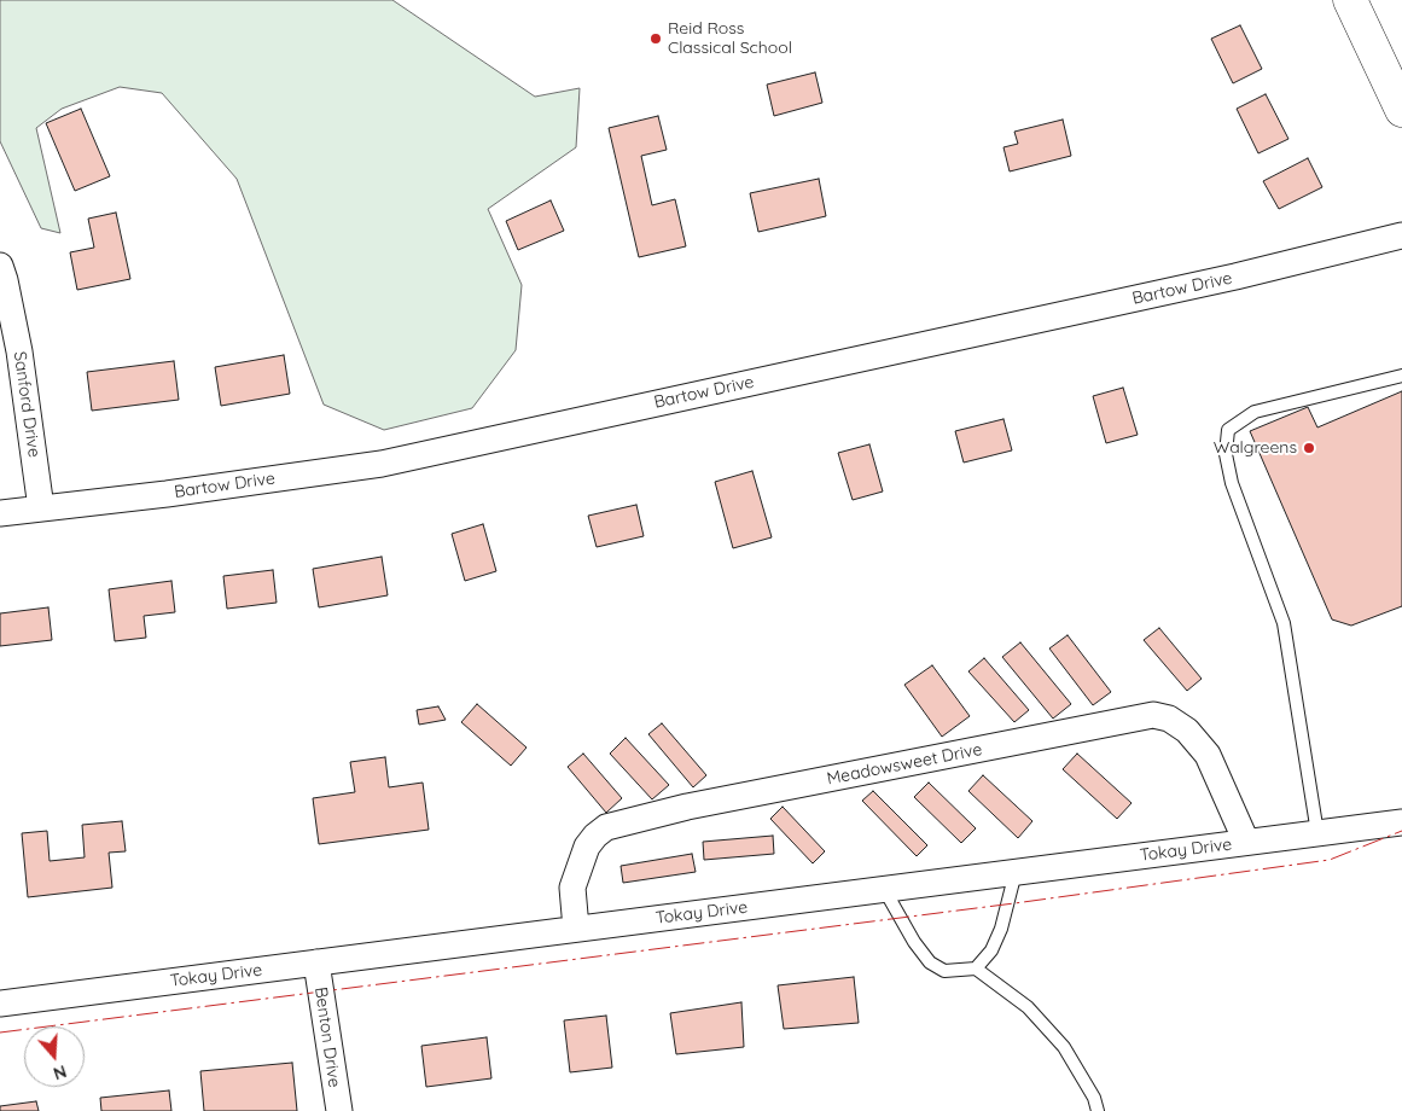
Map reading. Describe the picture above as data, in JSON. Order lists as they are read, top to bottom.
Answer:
{
  "streets": {
    "street": [
      "Bartow Drive",
      "Sanford Drive",
      "Meadowsweet Drive",
      "Tokay Drive",
      "Benton Drive"
    ]
  },
  "crossings": [
    ["Bartow Drive", "Sanford Drive"],
    ["Meadowsweet Drive", "Tokay Drive"],
    ["Tokay Drive", "Benton Drive"]
  ],
  "places": ["Reid Ross Classical School", "Walgreens"],
  "north": "bottom"
}
